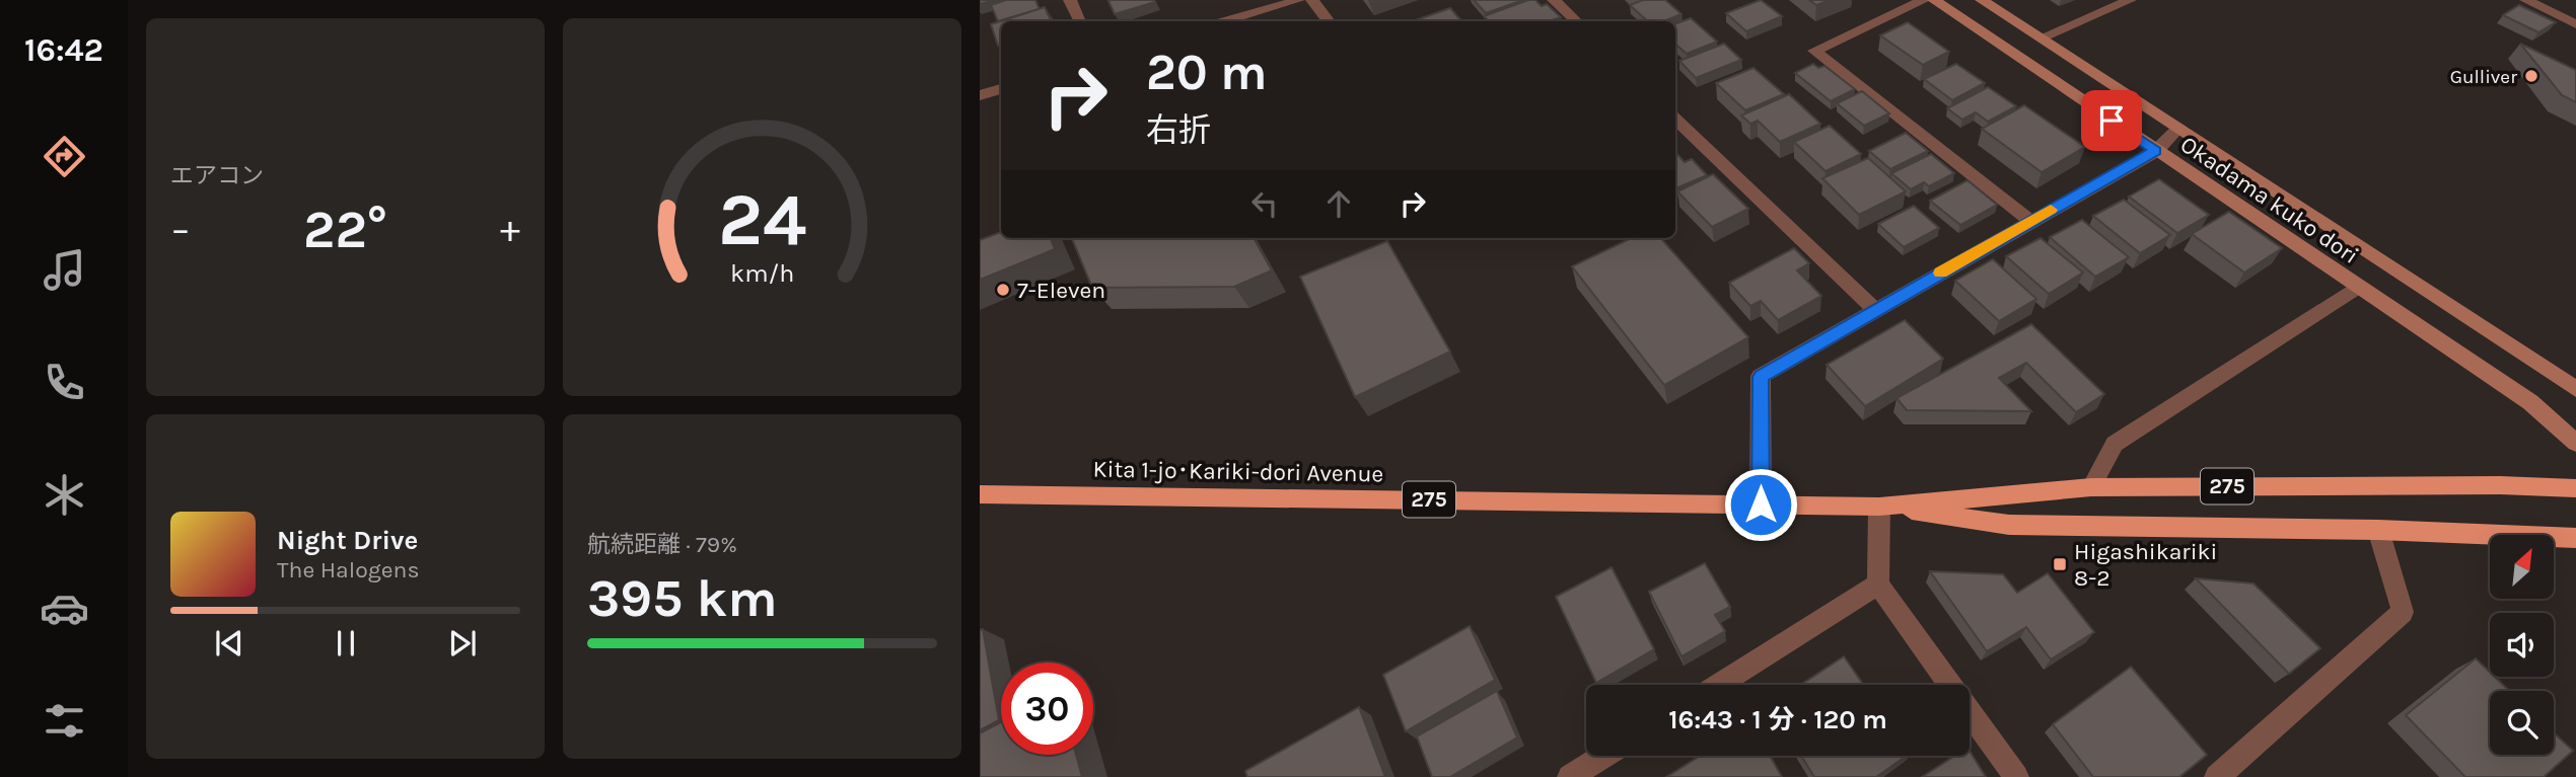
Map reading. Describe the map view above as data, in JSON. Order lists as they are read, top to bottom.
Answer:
{
  "streets": {
    "highway": ["Kita 1-jo･Kariki-dori Avenue", "275"],
    "main road": ["Okadama kuko dori"]
  },
  "places": {
    "other": ["Gulliver", "7-Eleven"],
    "transit": ["Higashikariki 8-2"]
  },
  "north": "top right",
  "page": {
    "tabs": "16:42",
    "tile": [
      "エアコン",
      ["航続距離 · 79%", "395 km"]
    ],
    "turn": ["20 m", "右折"],
    "heat": ["−", "22°", "+"],
    "song": ["Night Drive", "The Halogens"],
    "limit": "30",
    "trip": "16:43 · 1 分 · 120 m",
    "gauge": ["24", "km/h"]
  }
}
